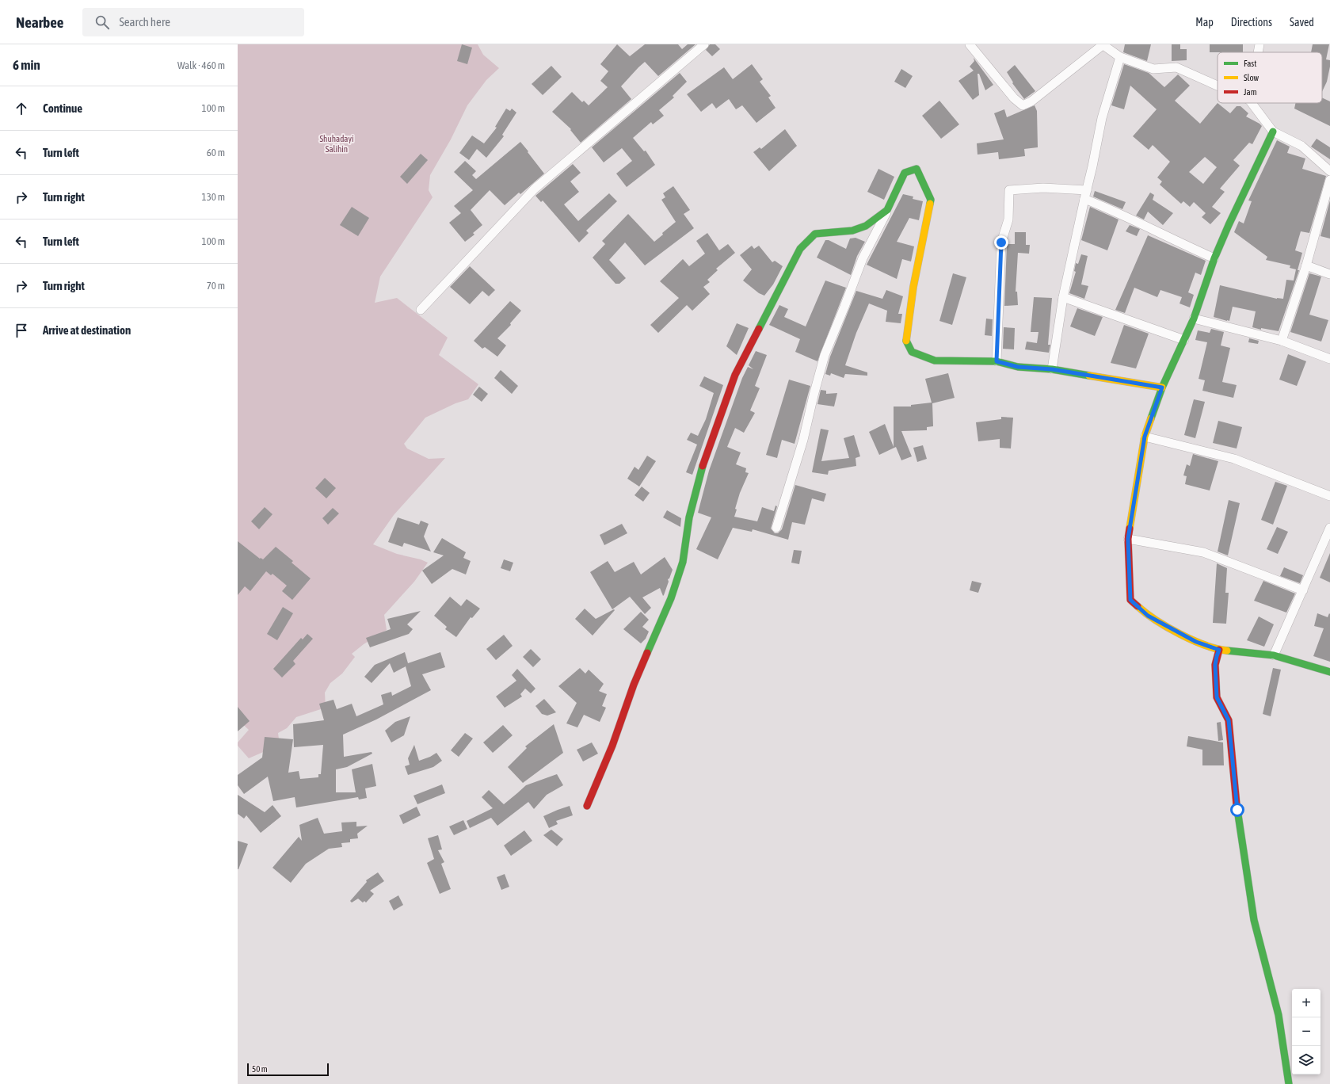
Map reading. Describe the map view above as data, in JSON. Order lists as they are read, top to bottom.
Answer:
{
  "parks": ["Shuhadayi Salihin"],
  "legend": ["Fast", "Slow", "Jam"],
  "scale_bar": "50 m",
  "page": {
    "header": "Nearbee",
    "search": "Search here",
    "nav": ["Map", "Directions", "Saved"],
    "heading": ["6 min", "Walk · 460 m"],
    "list": [
      ["Continue", "100 m"],
      ["Turn left", "60 m"],
      ["Turn right", "130 m"],
      ["Turn left", "100 m"],
      ["Turn right", "70 m"],
      "Arrive at destination"
    ],
    "map_buttons": ["+", "−"],
    "scale": "50 m"
  }
}
